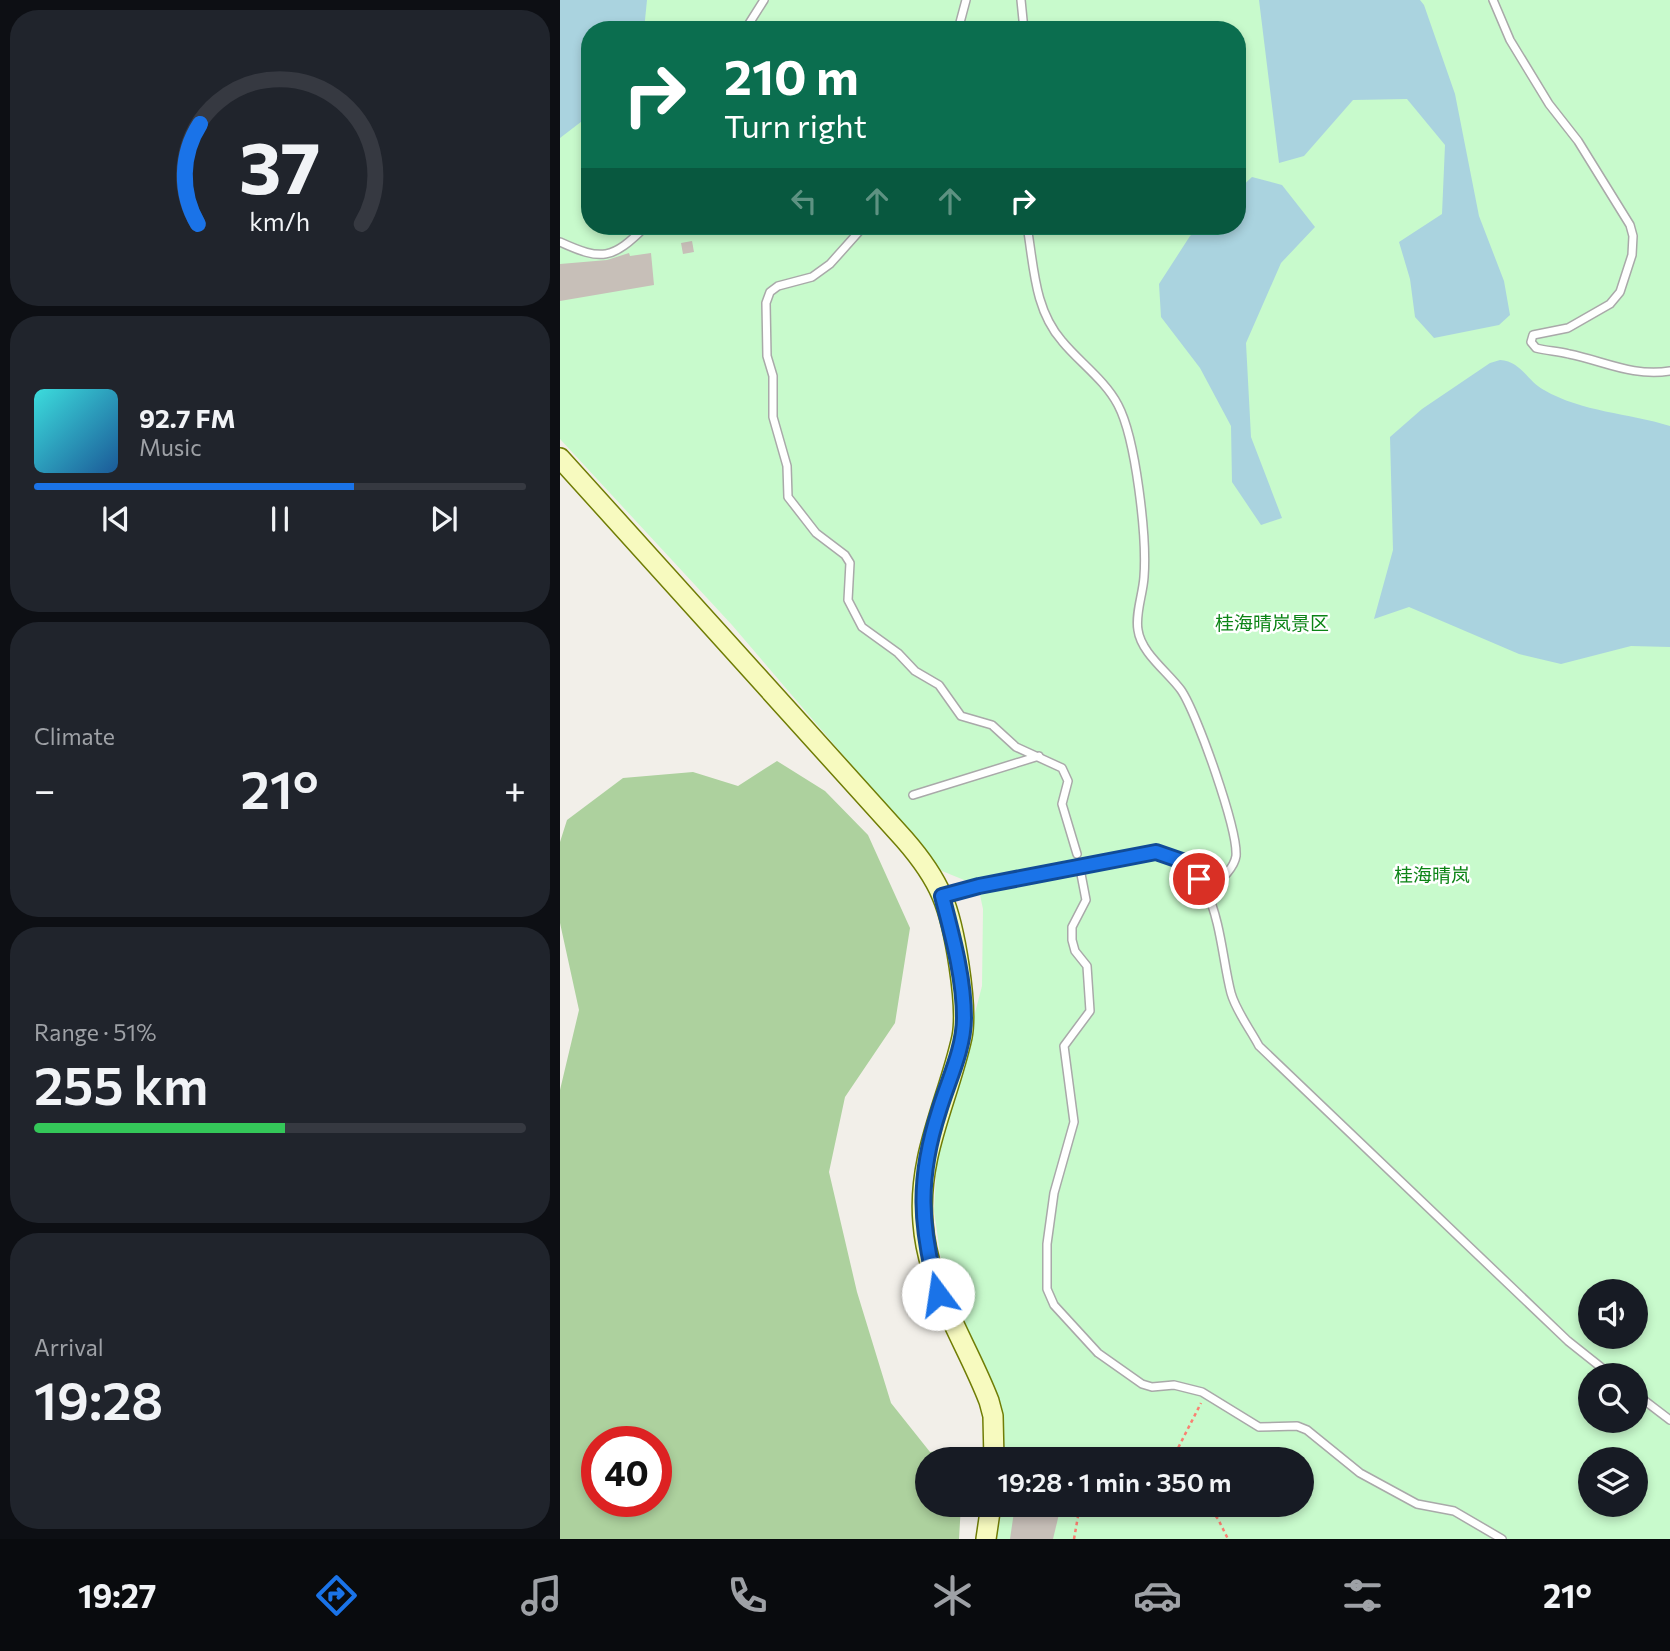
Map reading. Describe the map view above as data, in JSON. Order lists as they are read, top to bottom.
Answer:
{
  "parks": ["桂海晴岚景区", "桂海晴岚"],
  "page": {
    "turn": ["210 m", "Turn right"],
    "song": ["92.7 FM", "Music"],
    "tile": [
      "Climate",
      ["Range · 51%", "255 km"],
      ["Arrival", "19:28"]
    ],
    "heat": ["−", "21°", "+"],
    "limit": "40",
    "trip": "19:28 · 1 min · 350 m",
    "tabs": ["19:27", "21°"],
    "gauge": ["37", "km/h"]
  }
}
